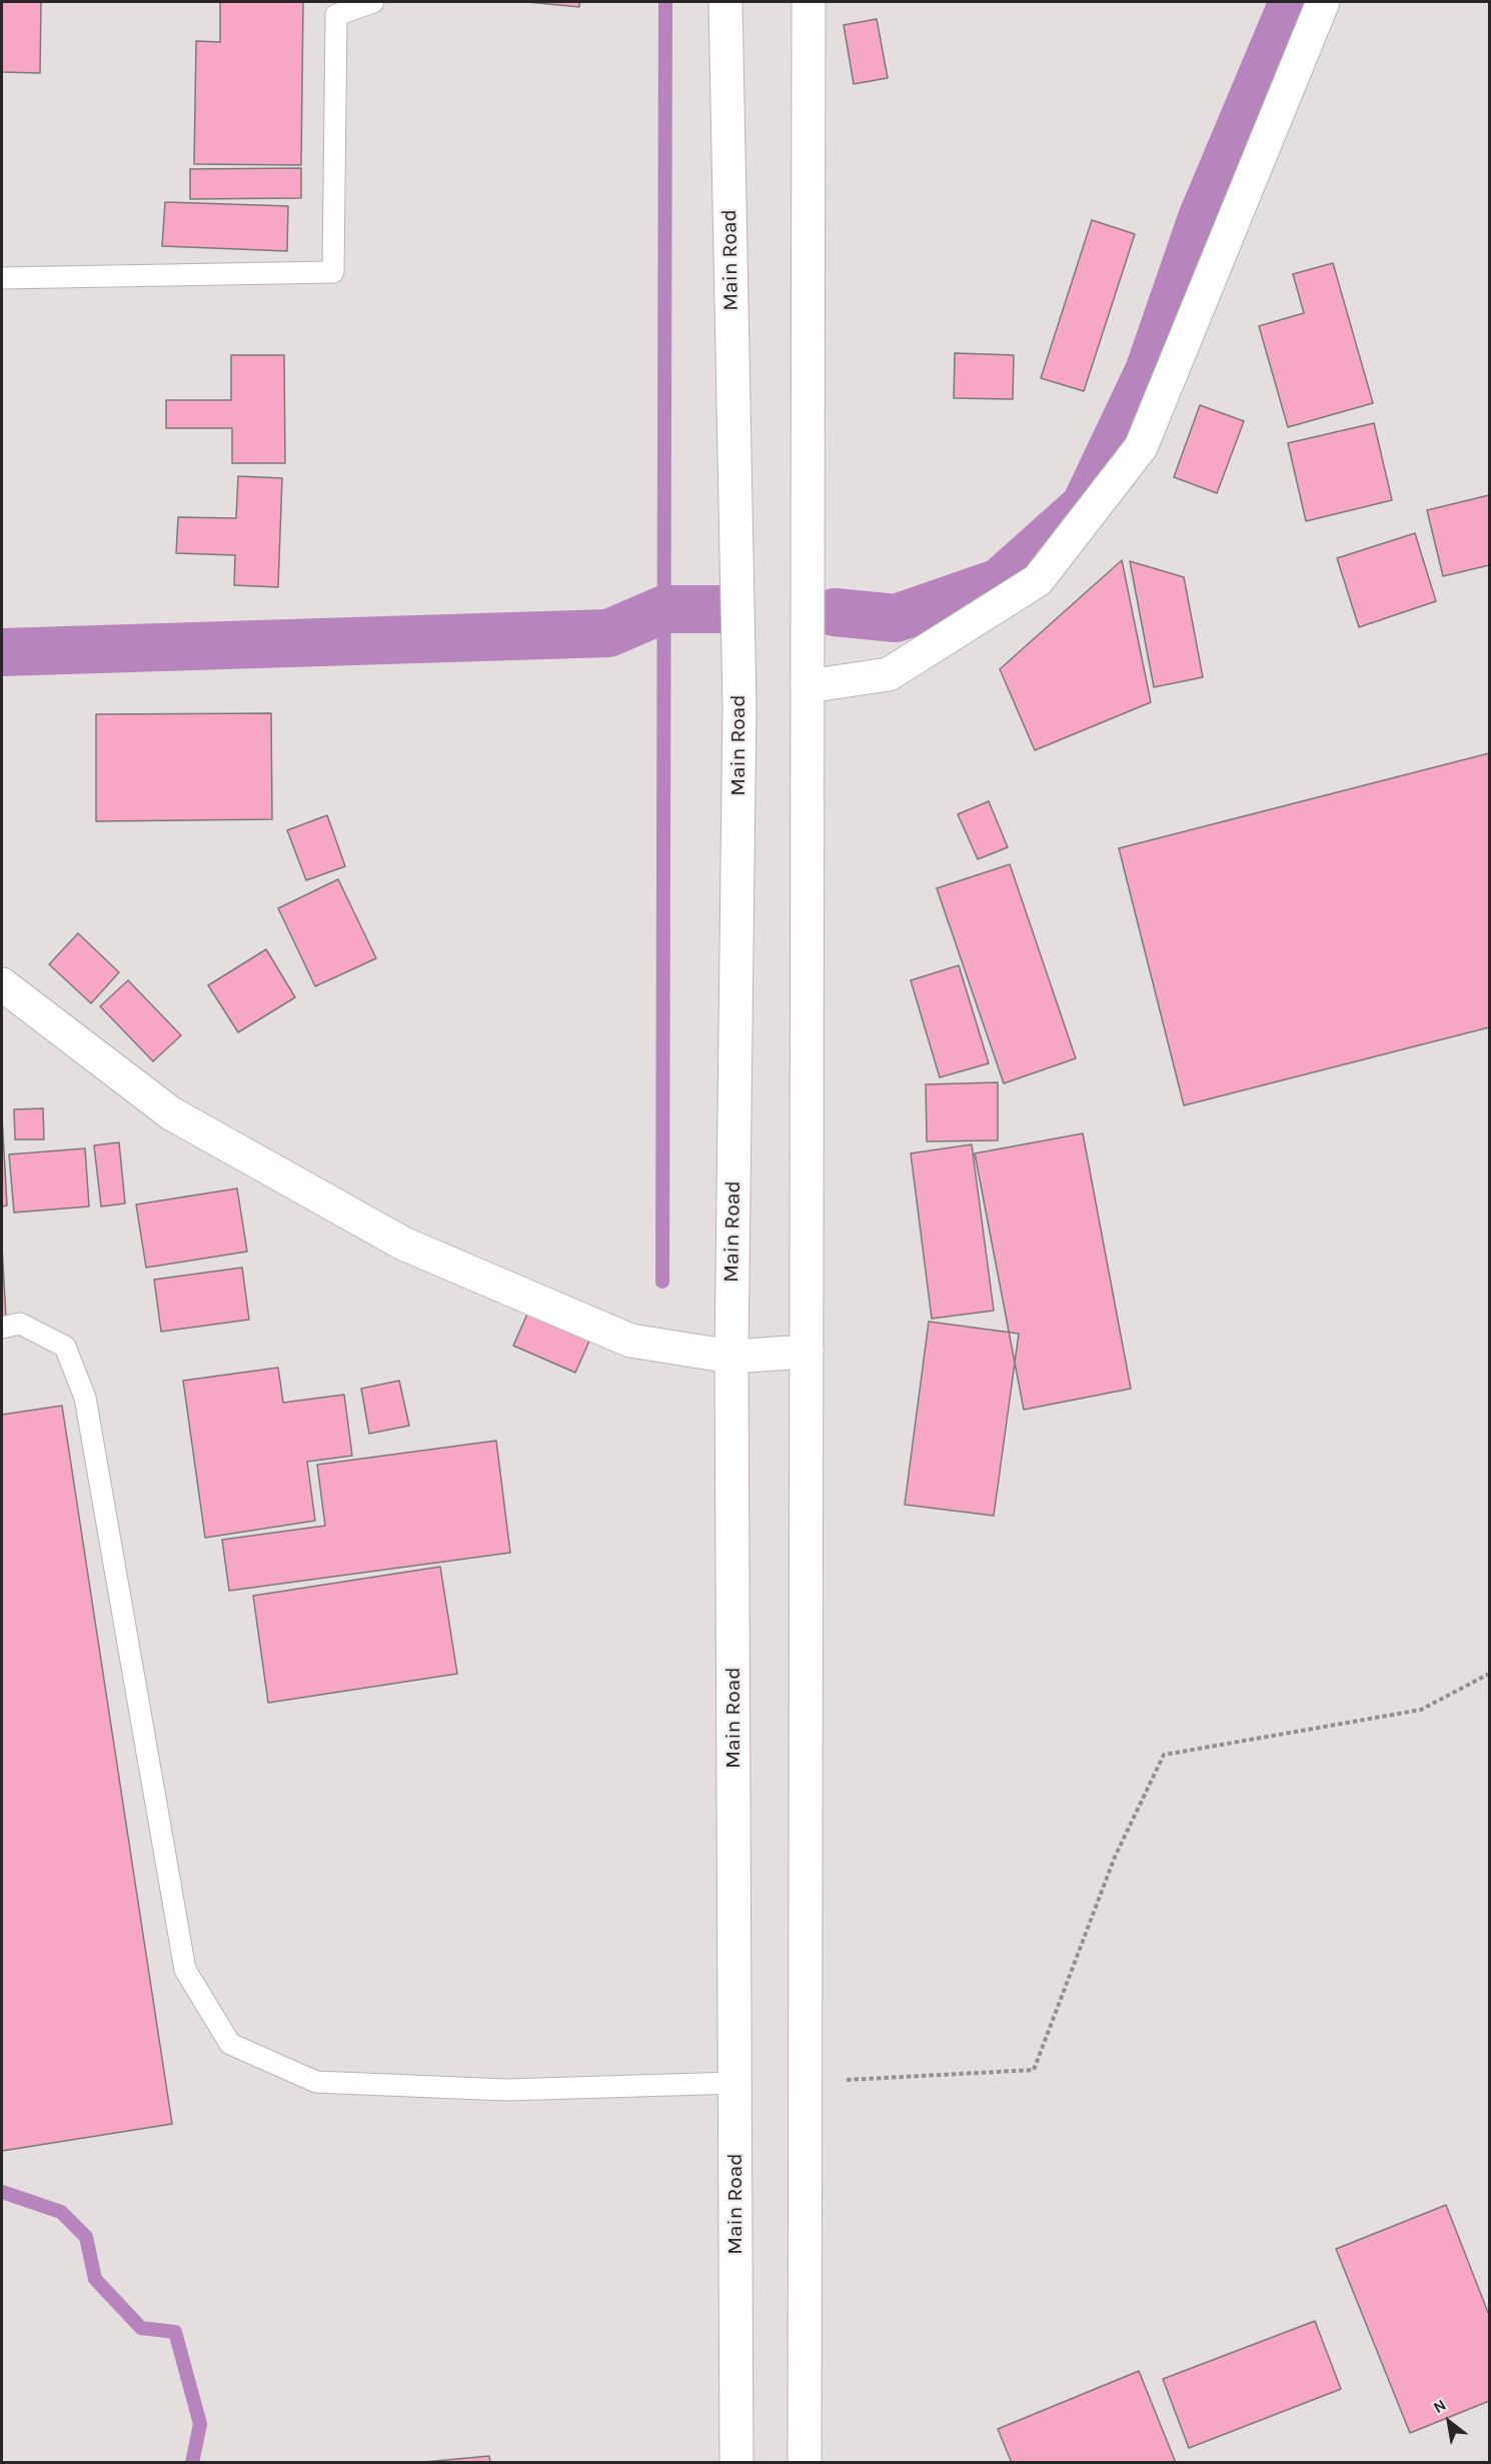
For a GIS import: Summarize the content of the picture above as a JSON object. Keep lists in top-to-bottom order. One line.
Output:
{"streets":{"main road":["Main Road"]},"north":"top left"}
